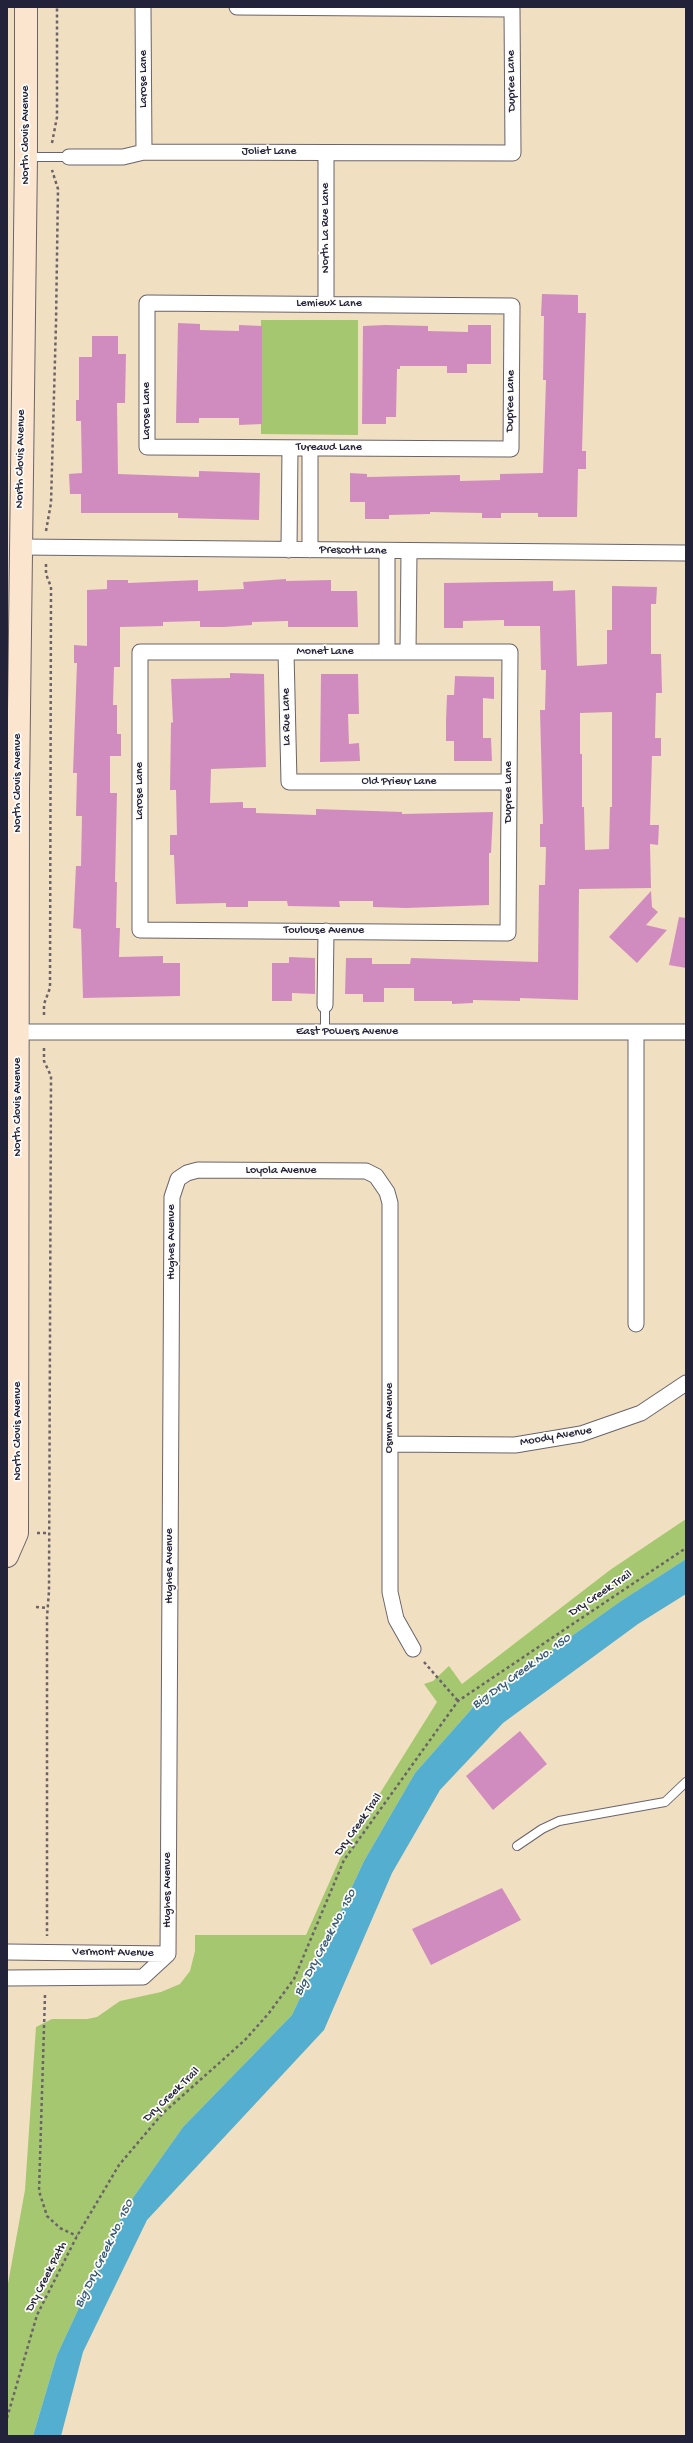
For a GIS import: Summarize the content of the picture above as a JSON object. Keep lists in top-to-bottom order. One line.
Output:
{"streets":{"main road":["North Clovis Avenue"],"street":["Larose Lane","Dupree Lane","Joliet Lane","North La Rue Lane","Lemieux Lane","Tureaud Lane","Prescott Lane","Monet Lane","La Rue Lane","Old Prieur Lane","Toulouse Avenue","East Powers Avenue","Loyola Avenue","Hughes Avenue","Osmun Avenue","Moody Avenue","Vermont Avenue"],"path":["Dry Creek Trail","Dry Creek Path"]},"crossings":[["Larose Lane","Joliet Lane"],["Larose Lane","Lemieux Lane"],["Larose Lane","Tureaud Lane"],["Larose Lane","Monet Lane"],["Larose Lane","Toulouse Avenue"],["Dupree Lane","Joliet Lane"],["Dupree Lane","Lemieux Lane"],["Dupree Lane","Tureaud Lane"],["Dupree Lane","Monet Lane"],["Dupree Lane","Old Prieur Lane"],["Dupree Lane","Toulouse Avenue"],["North Clovis Avenue","Joliet Lane"],["North Clovis Avenue","Prescott Lane"],["North Clovis Avenue","East Powers Avenue"],["Joliet Lane","North La Rue Lane"],["North La Rue Lane","Lemieux Lane"],["Monet Lane","La Rue Lane"],["La Rue Lane","Old Prieur Lane"],["Loyola Avenue","Hughes Avenue"],["Loyola Avenue","Osmun Avenue"],["Hughes Avenue","Vermont Avenue"],["Osmun Avenue","Moody Avenue"],["Dry Creek Trail","Dry Creek Path"]],"water":["Big Dry Creek No. 150"]}
